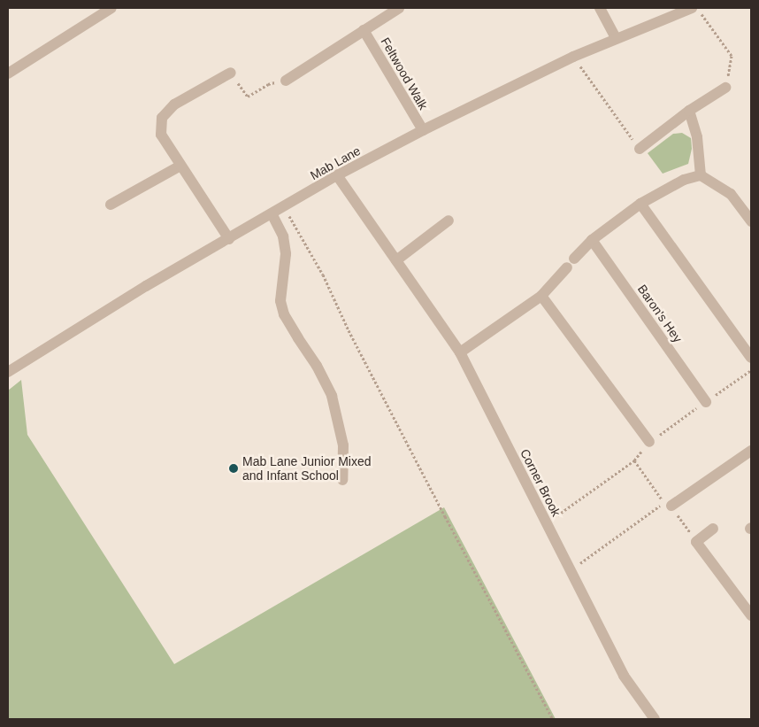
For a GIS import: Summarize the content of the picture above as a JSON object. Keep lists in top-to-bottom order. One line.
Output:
{"streets":{"street":["Feltwood Walk","Mab Lane","Baron's Hey","Corner Brook"]},"crossings":[["Feltwood Walk","Mab Lane"],["Mab Lane","Corner Brook"]],"places":["Mab Lane Junior Mixed and Infant School"]}
